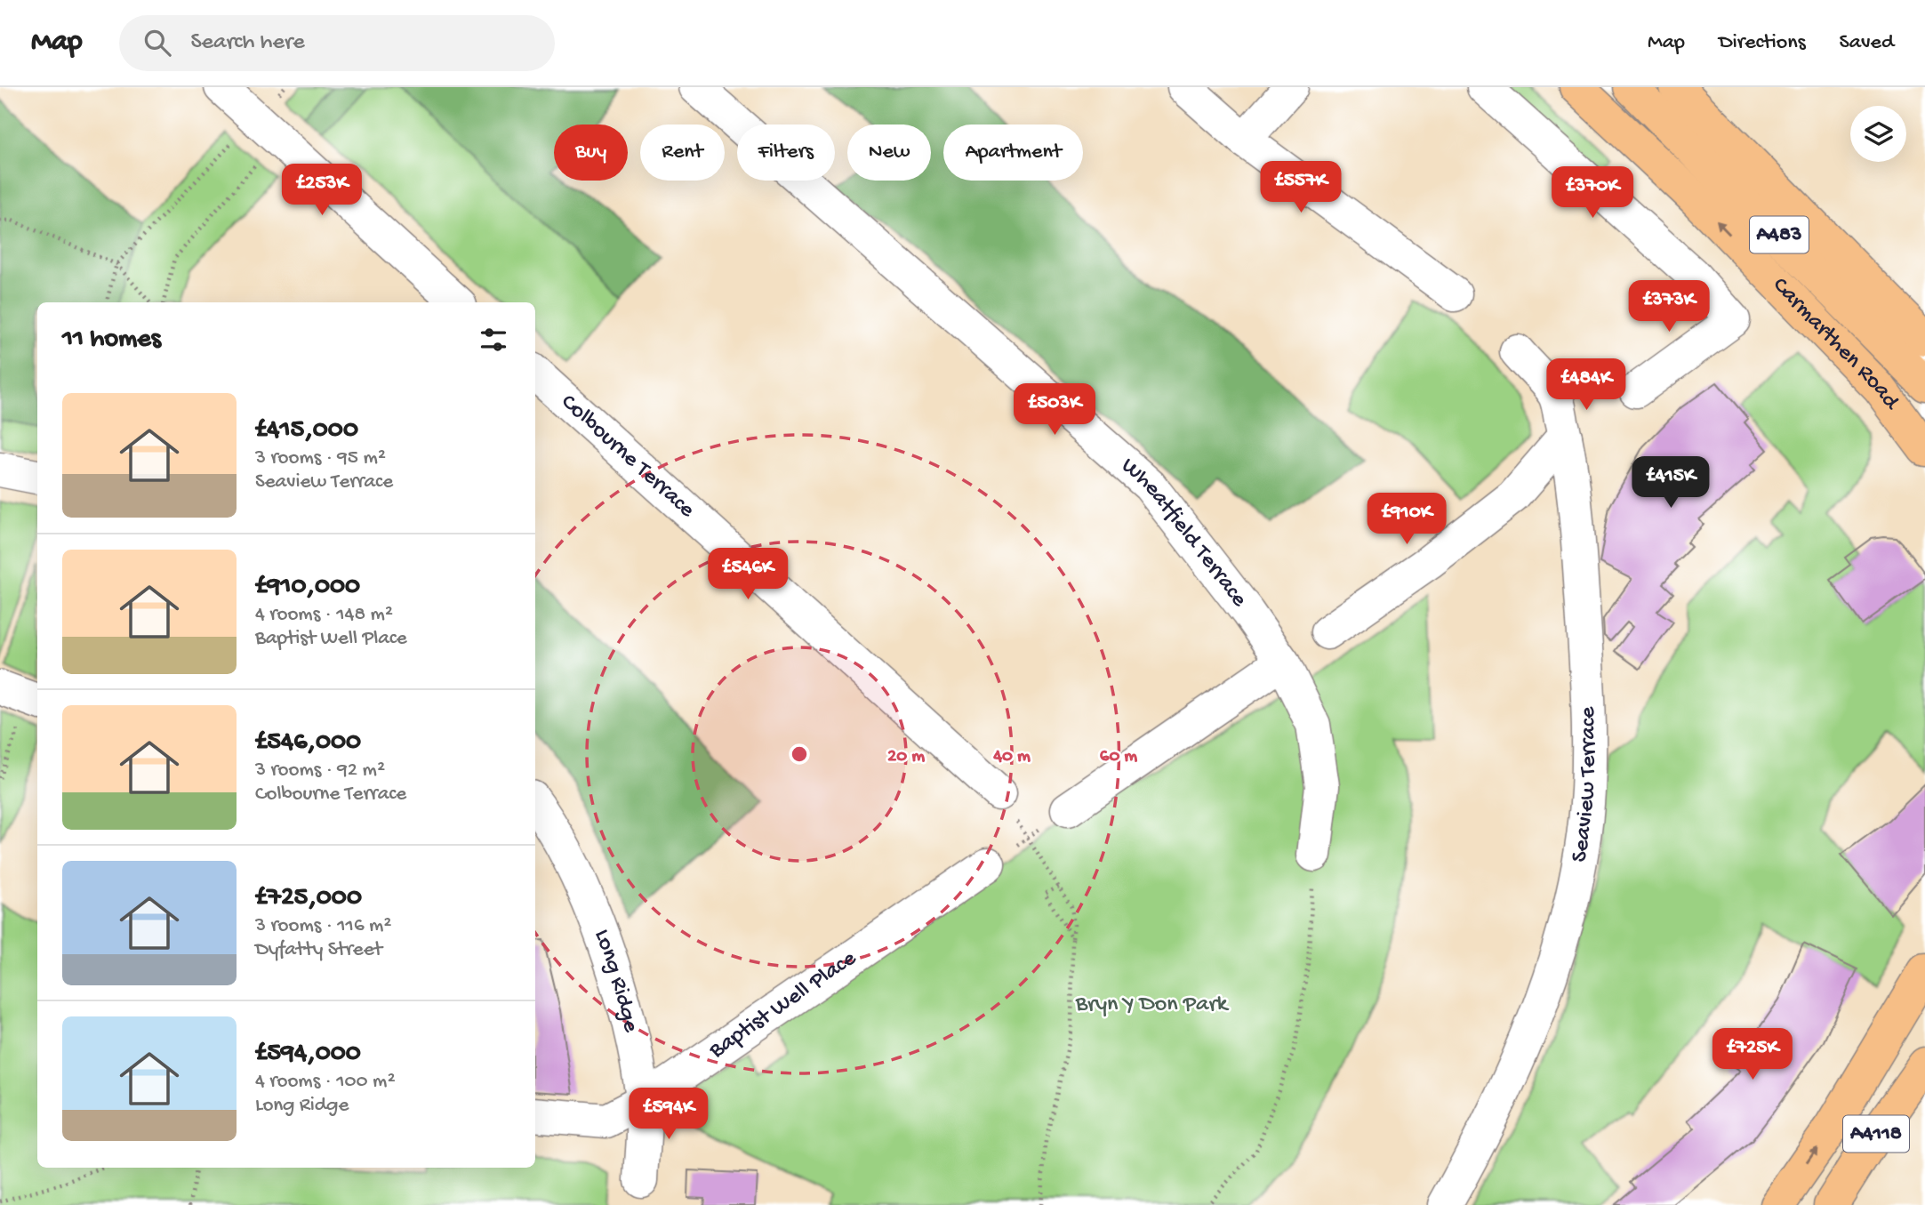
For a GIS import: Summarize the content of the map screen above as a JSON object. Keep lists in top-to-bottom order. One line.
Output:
{"streets":{"main road":["A483","Carmarthen Road","A4118"],"street":["Colbourne Terrace","Wheatfield Terrace","Seaview Terrace","Long Ridge","Baptist Well Place"]},"crossings":[["Long Ridge","Baptist Well Place"]],"parks":["Bryn Y Don Park"],"page":{"header":"Map","search":"Search here","nav":["Map","Directions","Saved"],"chip":["Buy","Rent","Filters","New","Apartment"],"price":["£557K","£253K","£370K","£373K","£484K","£503K","£415K","£910K","£546K","£725K","£594K"],"heading":"11 homes","list":[{"name":"£415,000","note":"3 rooms · 95 m² · Seaview Terrace"},{"name":"£910,000","note":"4 rooms · 148 m² · Baptist Well Place"},{"name":"£546,000","note":"3 rooms · 92 m² · Colbourne Terrace"},{"name":"£725,000","note":"3 rooms · 116 m² · Dyfatty Street"},{"name":"£594,000","note":"4 rooms · 100 m² · Long Ridge"}]},"rings":["20 m","40 m","60 m"]}
